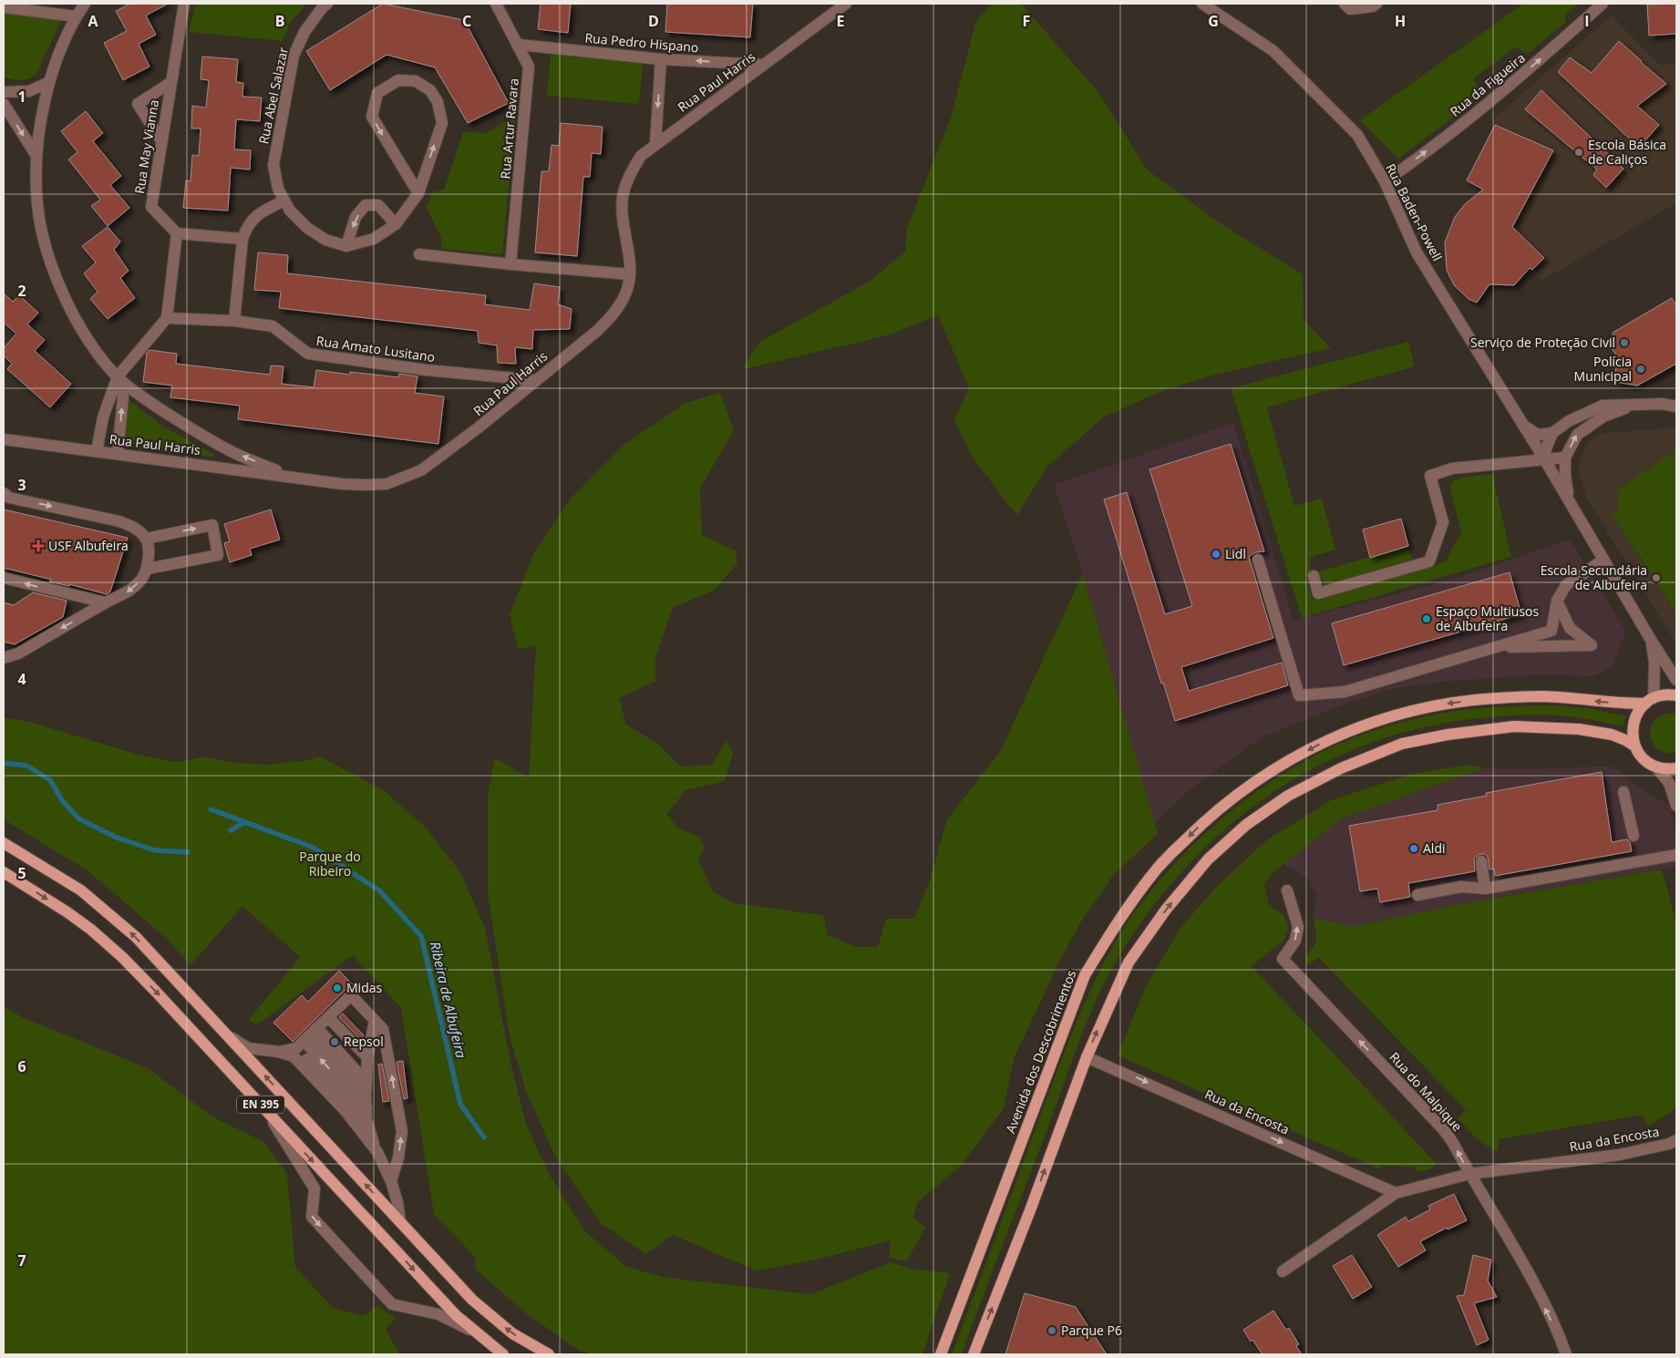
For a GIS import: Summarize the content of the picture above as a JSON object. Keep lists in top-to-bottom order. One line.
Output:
{"streets":{"main road":["Avenida dos Descobrimentos","EN 395"],"street":["Rua Pedro Hispano","Rua Paul Harris","Rua da Figueira","Rua Abel Salazar","Rua Artur Ravara","Rua May Vianna","Rua Baden-Powell","Rua Amato Lusitano","Rua do Malpique","Rua da Encosta"]},"crossings":[["Rua Pedro Hispano","Rua Paul Harris"],["Rua Pedro Hispano","Rua Artur Ravara"],["Rua Paul Harris","Rua Amato Lusitano"],["Rua da Figueira","Rua Baden-Powell"],["Rua Baden-Powell","Avenida dos Descobrimentos"],["Rua do Malpique","Rua da Encosta"]],"one_way":["Rua Pedro Hispano","Rua da Figueira","Avenida dos Descobrimentos","Rua do Malpique","Rua da Encosta"],"water":["Ribeira de Albufeira"],"parks":["Parque do Ribeiro"],"places":{"other":["Escola Básica de Caliços","Serviço de Proteção Civil","Polícia Municipal","Lidl","Escola Secundária de Albufeira","Espaço Multiusos de Albufeira","Aldi","Midas","Repsol","Parque P6"],"health":["USF Albufeira"]},"grid":{"columns":["A","B","C","D","E","F","G","H","I"],"rows":["1","2","3","4","5","6","7"]}}
